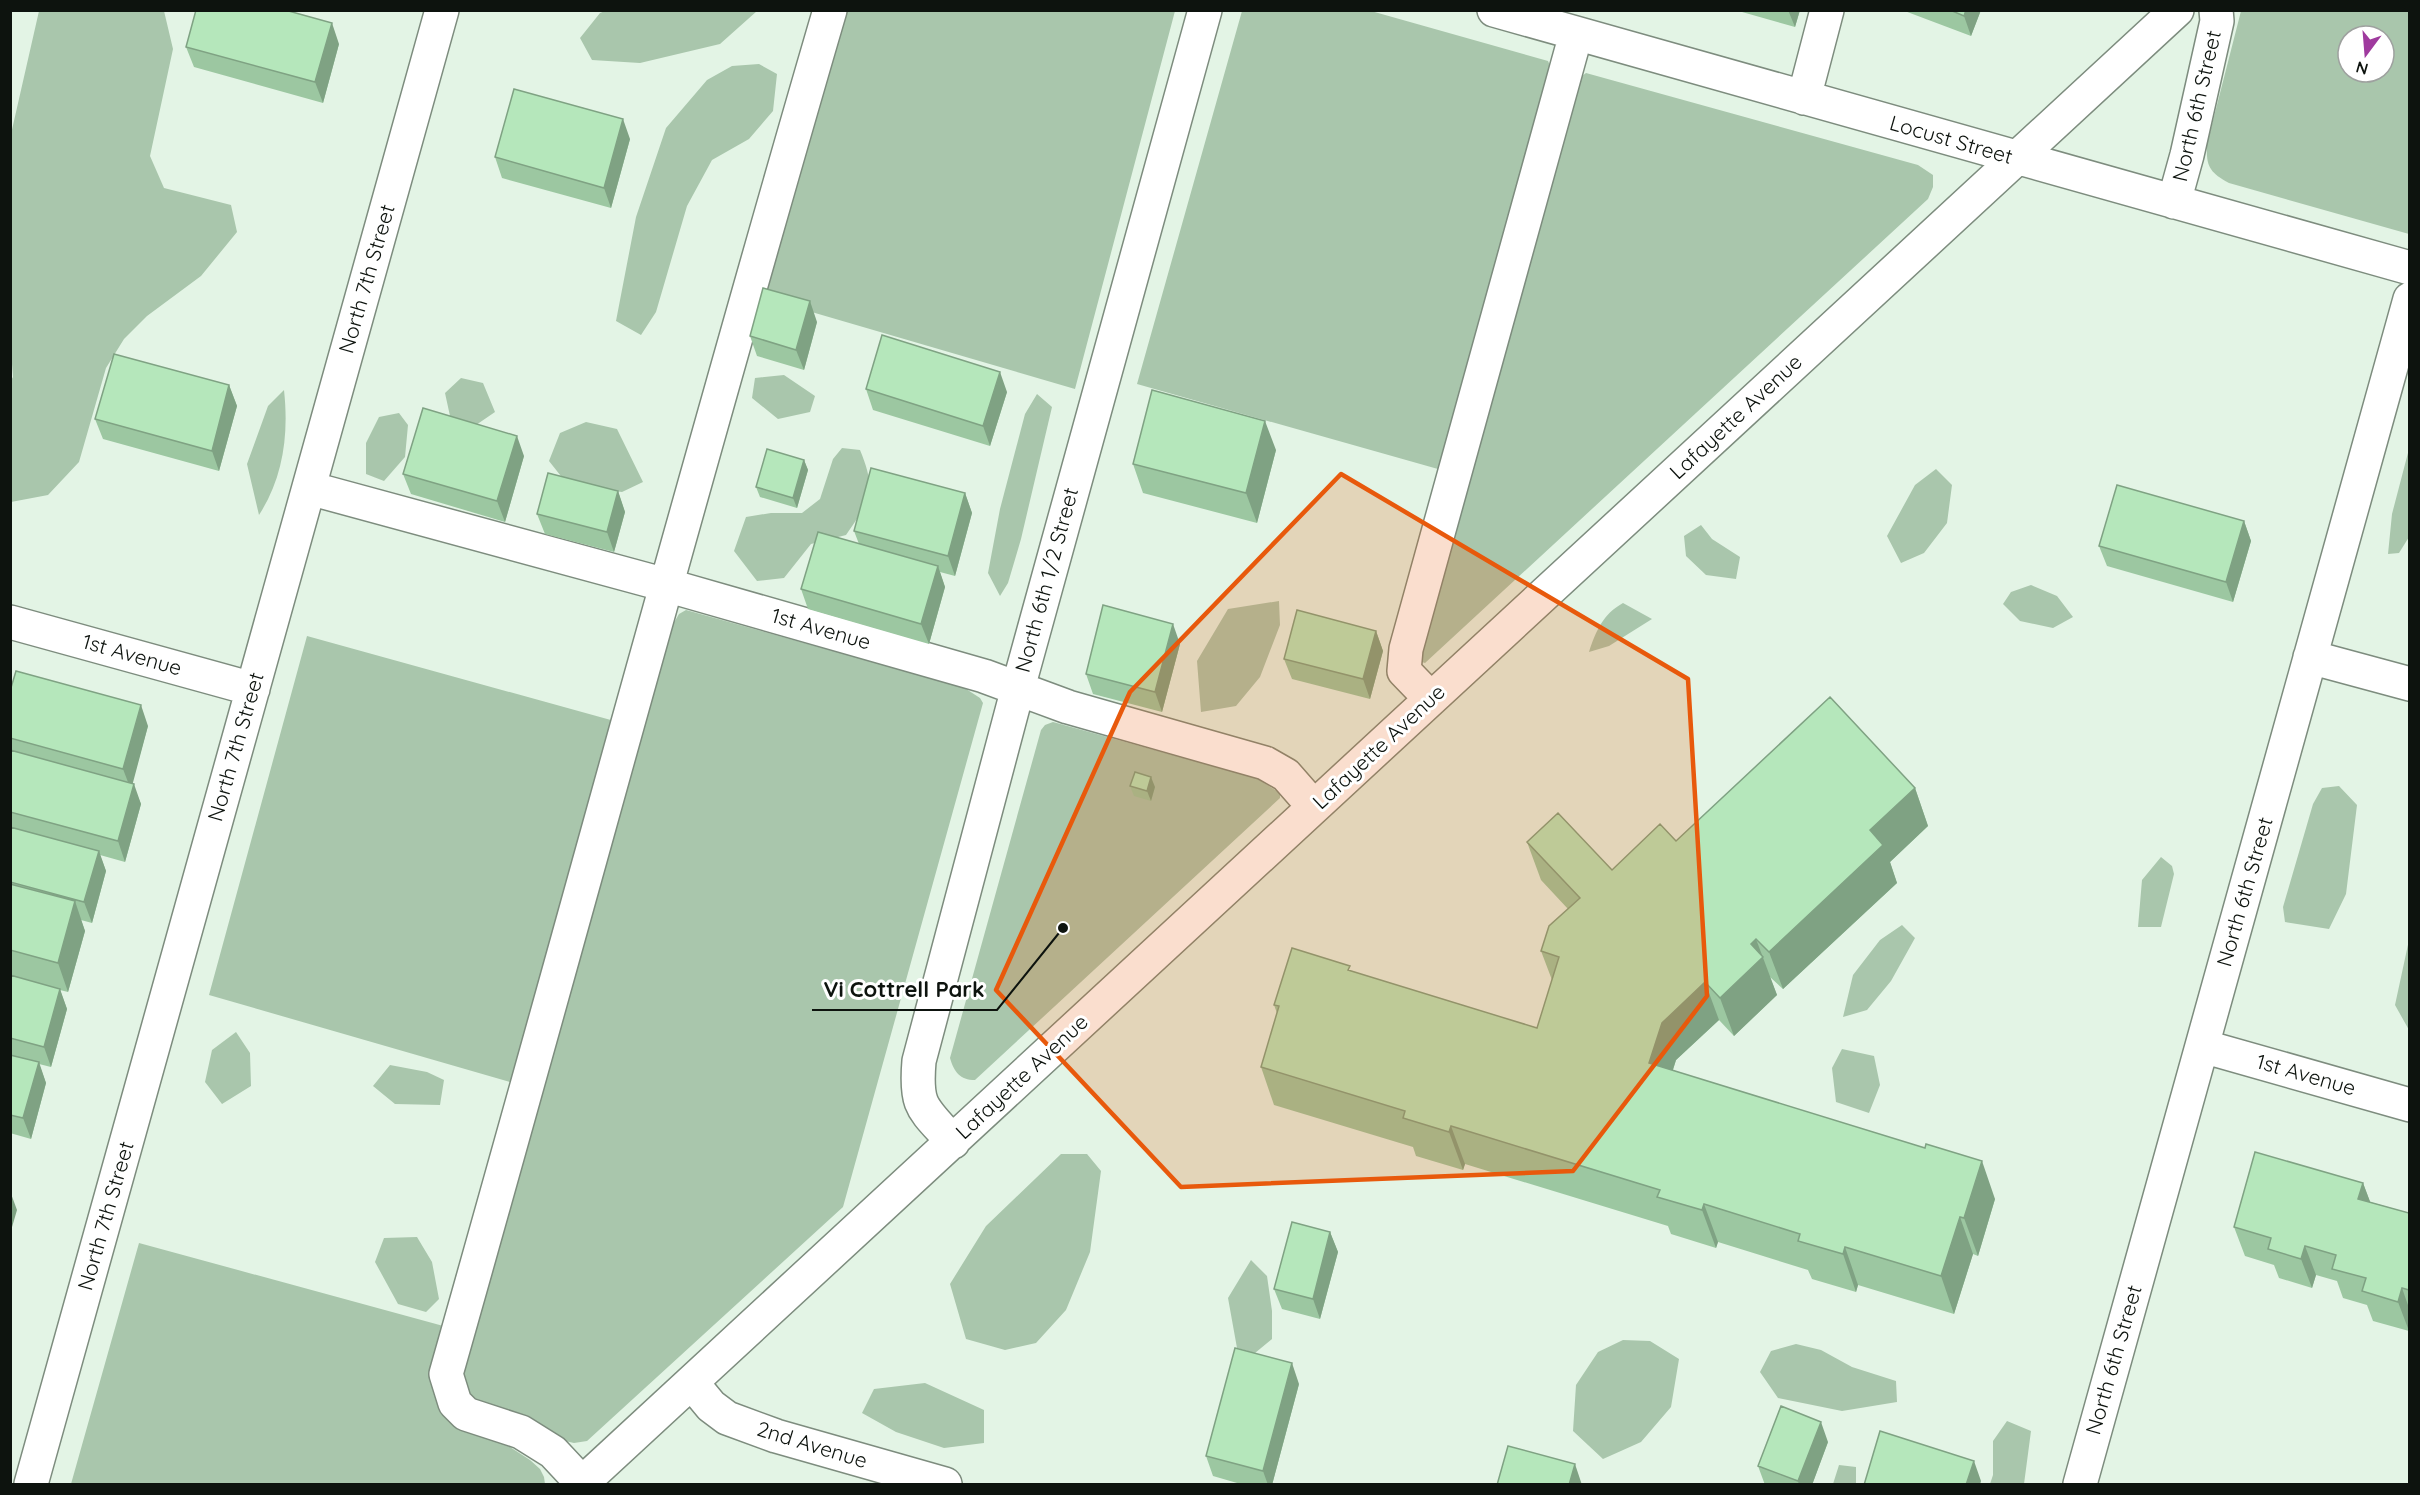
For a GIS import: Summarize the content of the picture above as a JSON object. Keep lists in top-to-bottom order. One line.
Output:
{"streets":{"street":["North 6th Street","Locust Street","North 7th Street","Lafayette Avenue","North 6th 1/2 Street","1st Avenue","2nd Avenue"]},"crossings":[["North 6th Street","Locust Street"],["North 6th Street","1st Avenue"],["Locust Street","Lafayette Avenue"],["North 7th Street","1st Avenue"],["Lafayette Avenue","North 6th 1/2 Street"],["Lafayette Avenue","1st Avenue"],["Lafayette Avenue","2nd Avenue"],["North 6th 1/2 Street","1st Avenue"]],"places":["Vi Cottrell Park"],"north":"bottom"}
